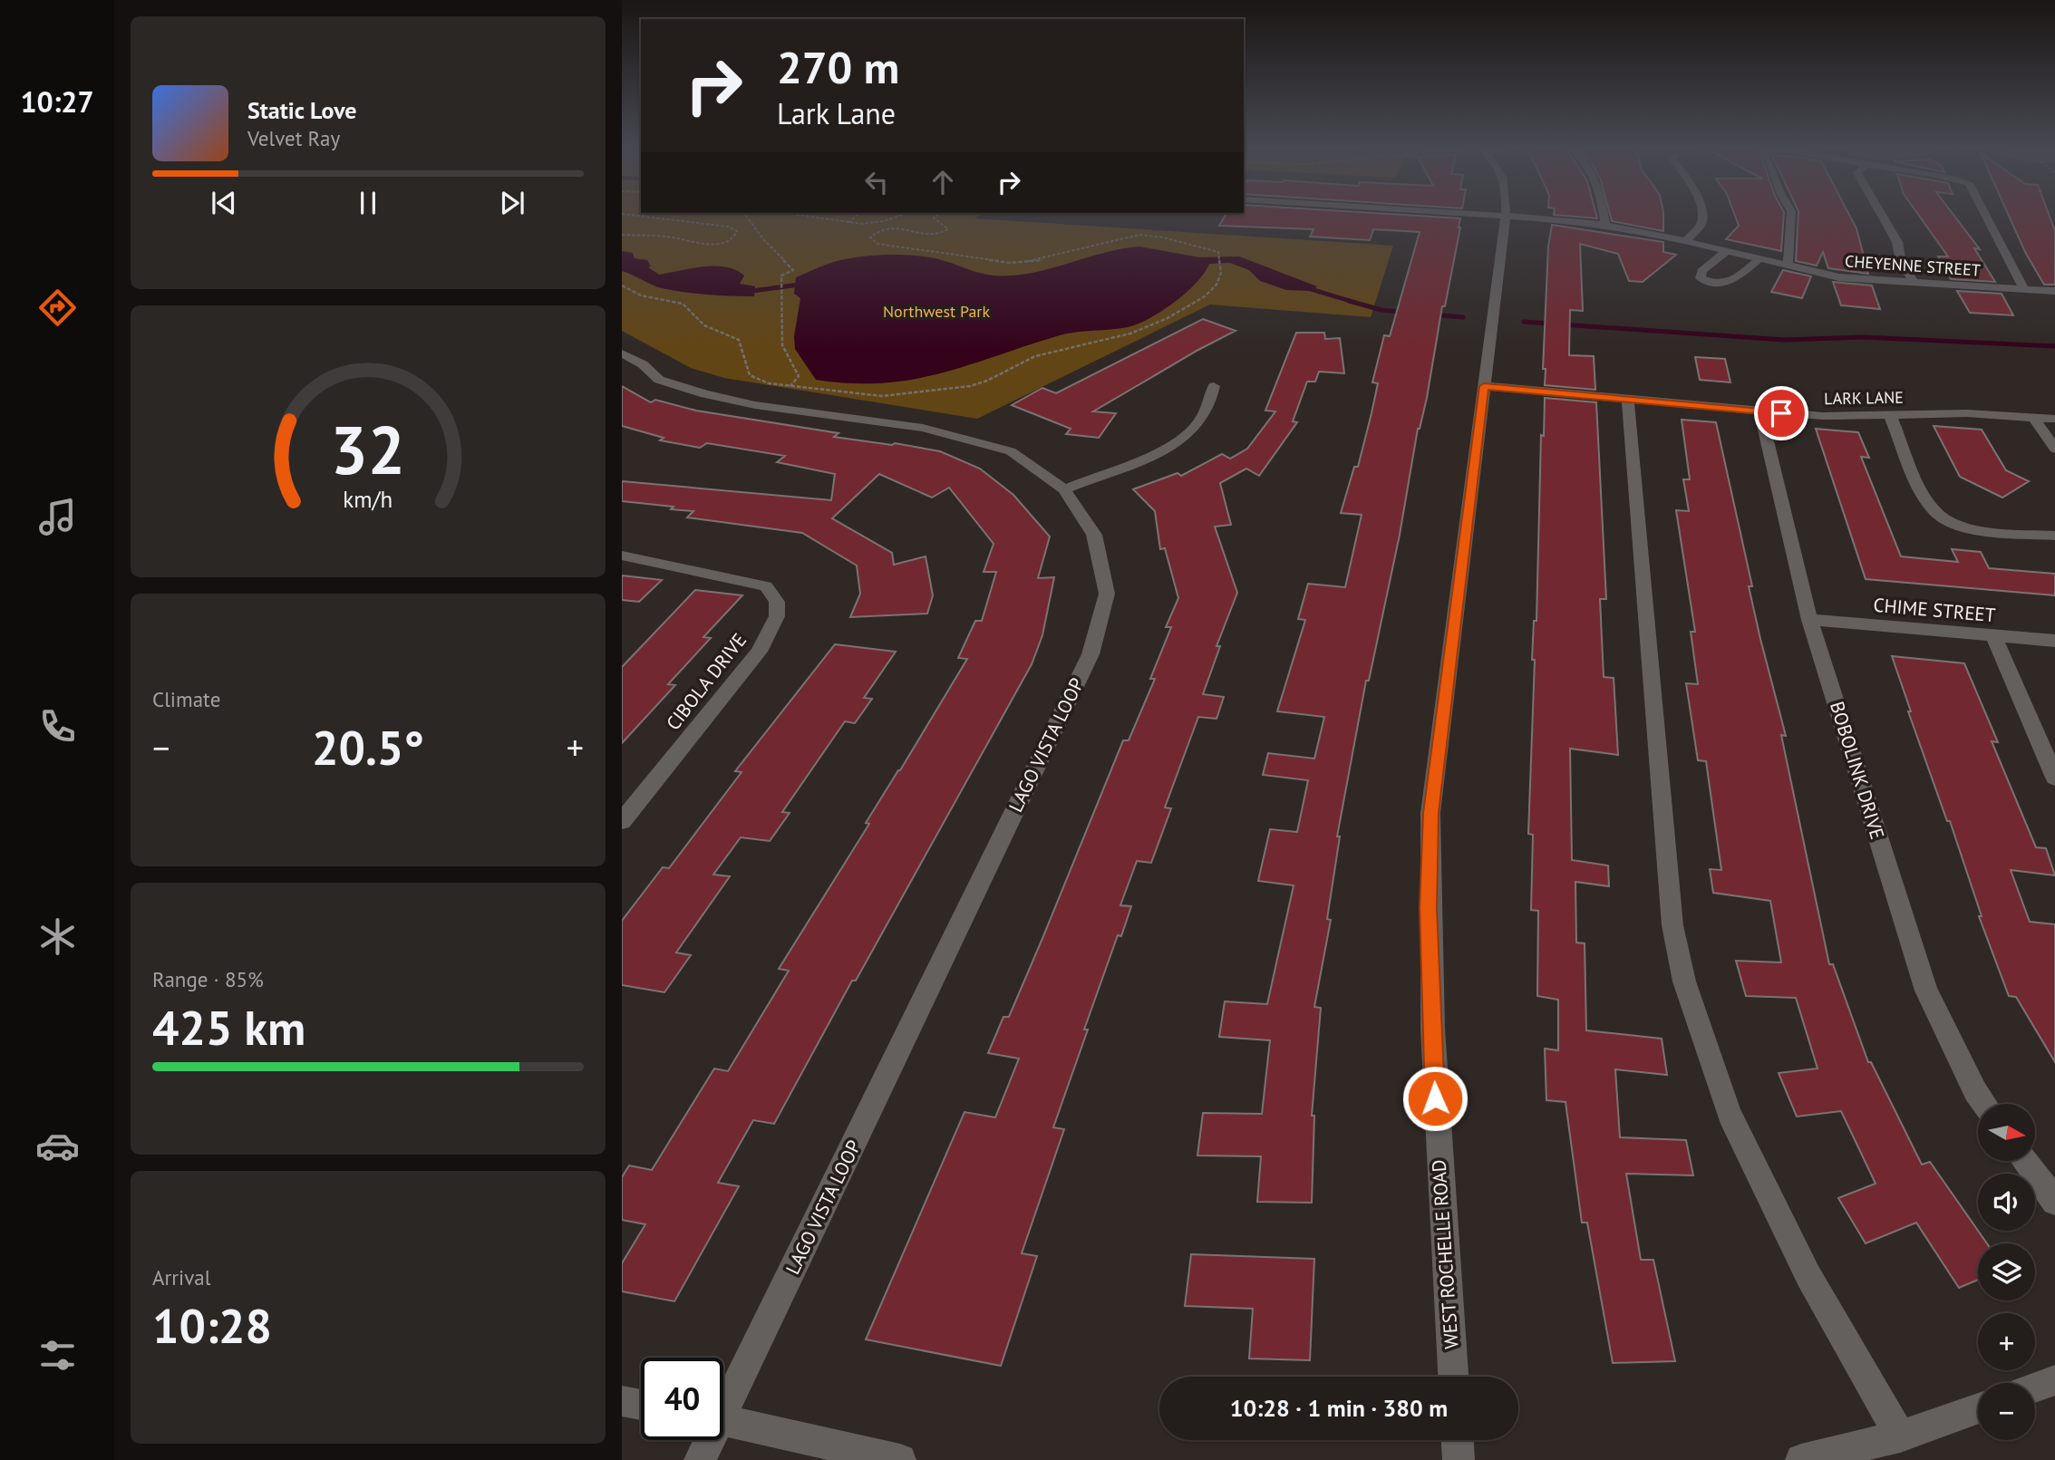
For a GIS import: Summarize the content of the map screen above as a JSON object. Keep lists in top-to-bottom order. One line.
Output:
{"streets":{"street":["CHEYENNE STREET","LARK LANE","CHIME STREET","CIBOLA DRIVE","LAGO VISTA LOOP","BOBOLINK DRIVE","WEST ROCHELLE ROAD"]},"crossings":[["CHEYENNE STREET","WEST ROCHELLE ROAD"],["LARK LANE","BOBOLINK DRIVE"],["LARK LANE","WEST ROCHELLE ROAD"],["CHIME STREET","BOBOLINK DRIVE"]],"parks":["Northwest Park"],"north":"right","page":{"tabs":"10:27","turn":["270 m","Lark Lane"],"song":["Static Love","Velvet Ray"],"tile":["Climate",["Range · 85%","425 km"],["Arrival","10:28"]],"heat":["−","20.5°","+"],"map_buttons":["+","−"],"limit":"40","trip":"10:28 · 1 min · 380 m","gauge":["32","km/h"]}}
